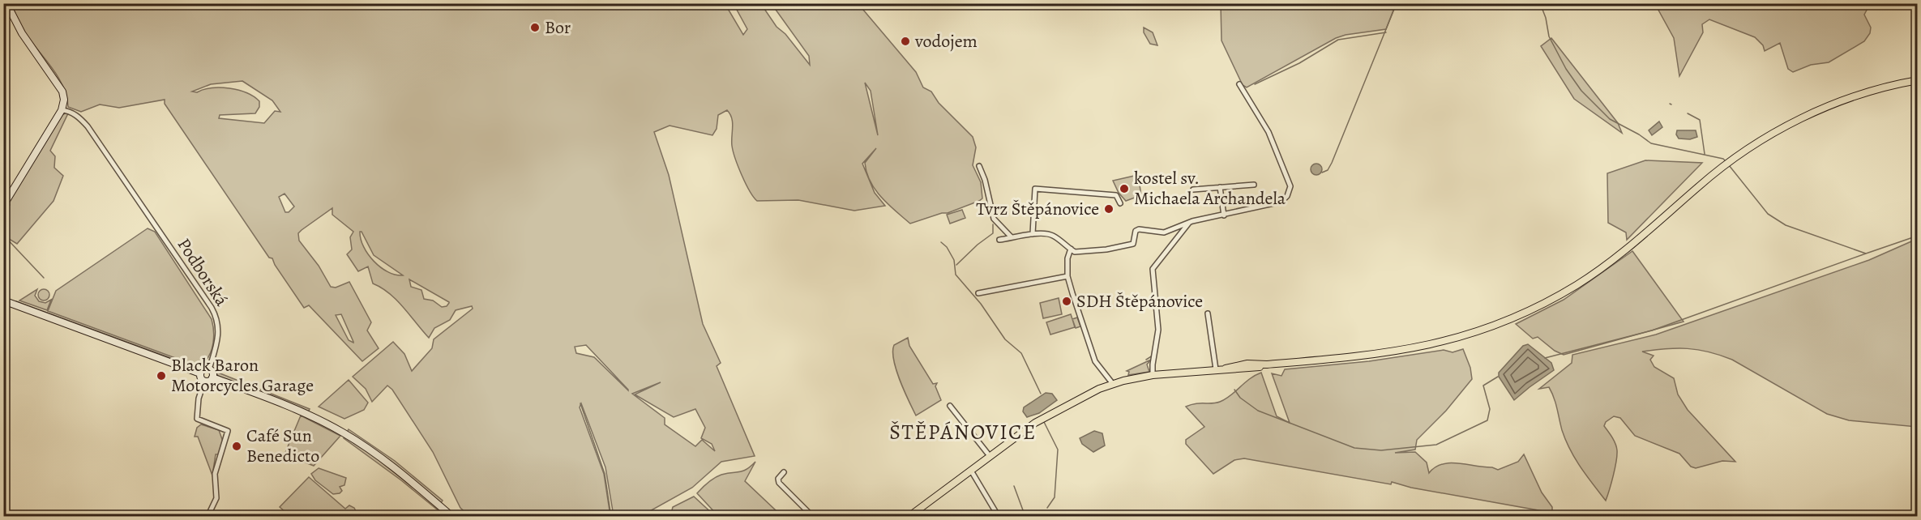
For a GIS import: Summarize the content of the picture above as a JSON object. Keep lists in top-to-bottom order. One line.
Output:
{"streets":{"street":["Podborská"]},"districts":["ŠTĚPÁNOVICE"],"places":["Bor","vodojem","kostel sv. Michaela Archandela","Tvrz Štěpánovice","SDH Štěpánovice","Black Baron Motorcycles Garage","Café Sun Benedicto"]}
